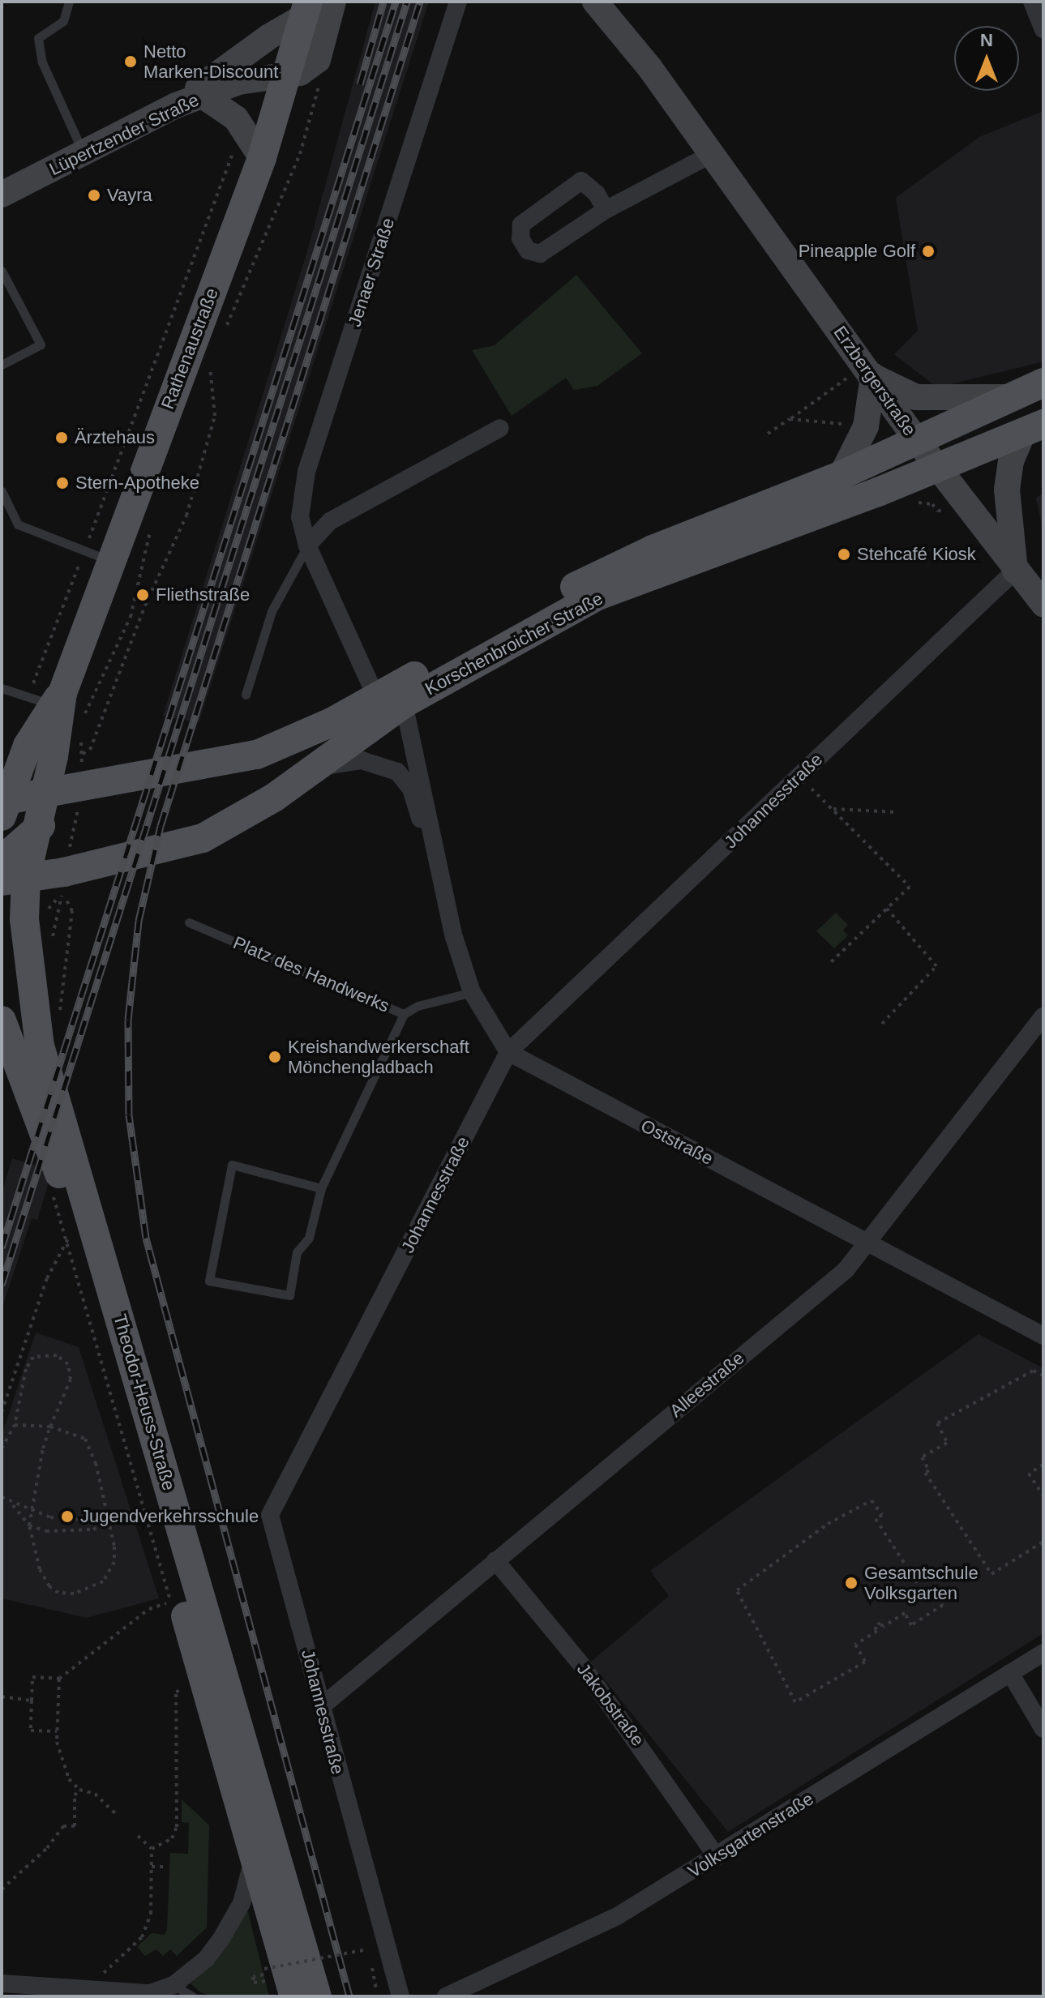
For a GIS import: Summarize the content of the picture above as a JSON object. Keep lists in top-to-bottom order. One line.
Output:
{"streets":{"main road":["Lüpertzender Straße","Rathenaustraße","Erzbergerstraße","Korschenbroicher Straße","Theodor-Heuss-Straße"],"street":["Jenaer Straße","Johannesstraße","Oststraße","Alleestraße","Jakobstraße","Volksgartenstraße"],"lane":["Platz des Handwerks"]},"crossings":[["Lüpertzender Straße","Rathenaustraße"],["Jenaer Straße","Korschenbroicher Straße"],["Jenaer Straße","Oststraße"],["Rathenaustraße","Korschenbroicher Straße"],["Rathenaustraße","Theodor-Heuss-Straße"],["Erzbergerstraße","Korschenbroicher Straße"],["Erzbergerstraße","Johannesstraße"],["Korschenbroicher Straße","Oststraße"],["Korschenbroicher Straße","Theodor-Heuss-Straße"],["Johannesstraße","Oststraße"],["Johannesstraße","Alleestraße"],["Platz des Handwerks","Oststraße"],["Oststraße","Alleestraße"],["Alleestraße","Jakobstraße"],["Jakobstraße","Volksgartenstraße"]],"places":["Netto Marken-Discount","Vayra","Pineapple Golf","Ärztehaus","Stern-Apotheke","Stehcafé Kiosk","Fliethstraße","Kreishandwerkerschaft Mönchengladbach","Jugendverkehrsschule","Gesamtschule Volksgarten"],"north":"top"}
